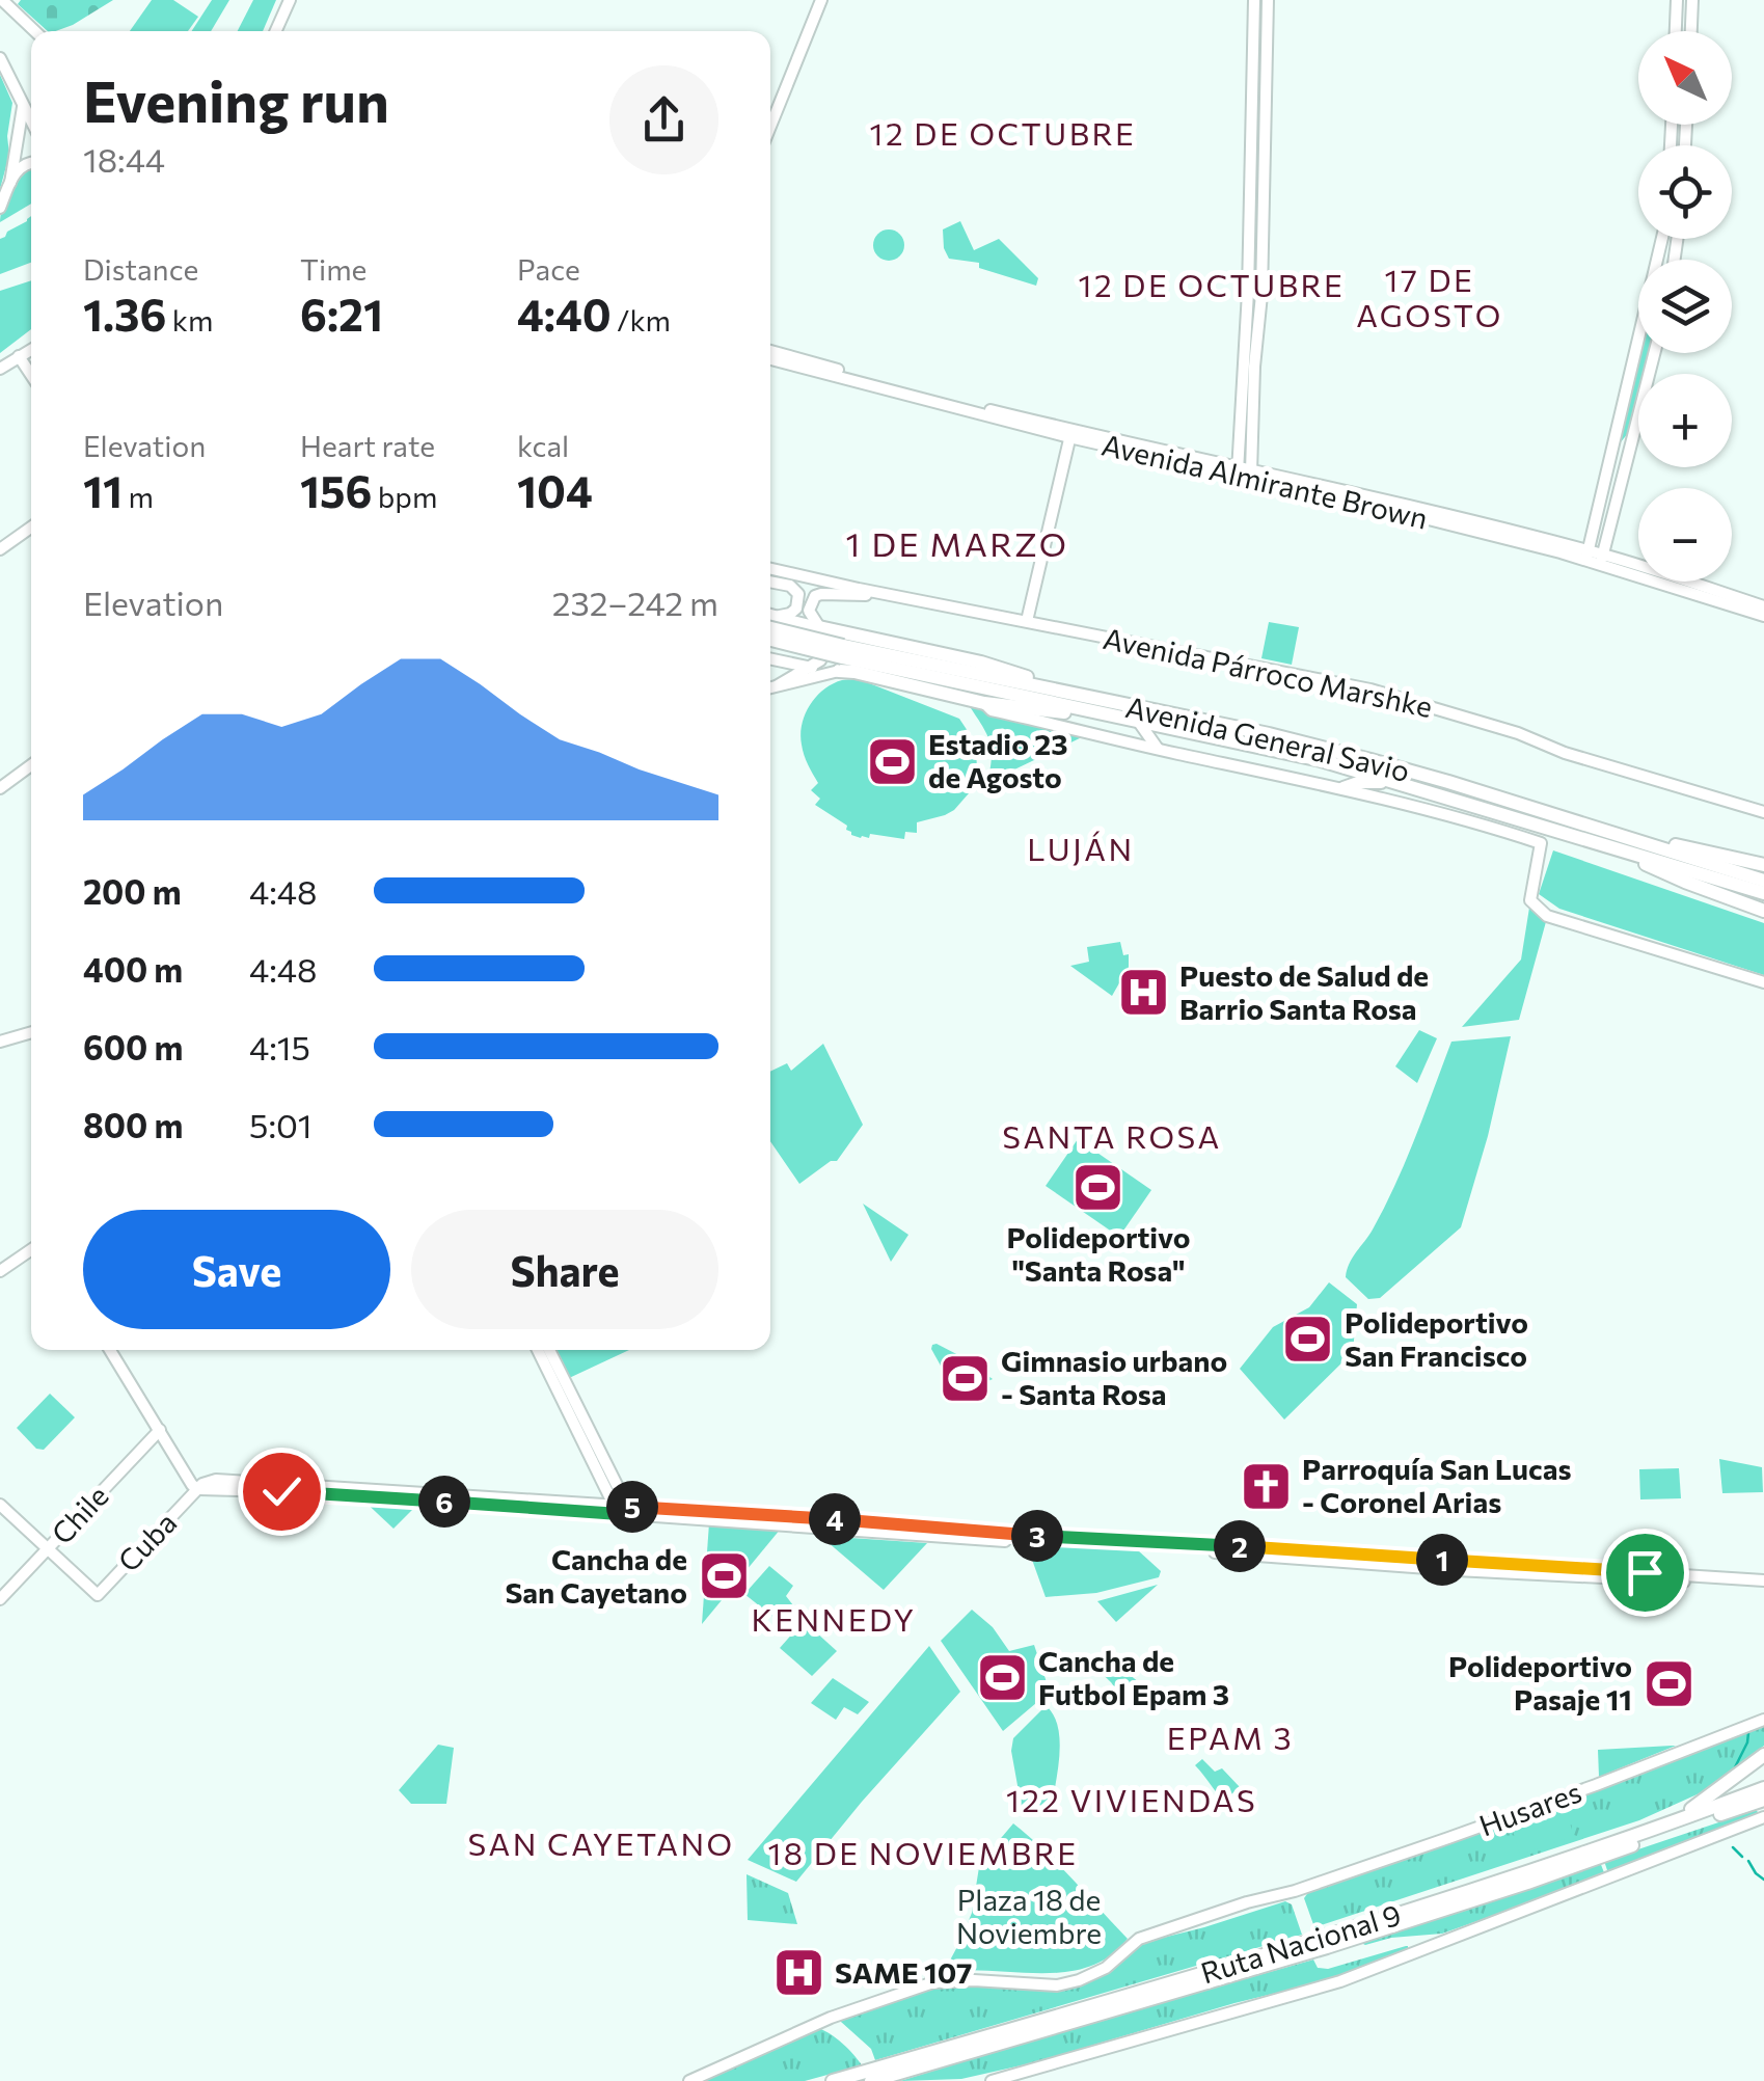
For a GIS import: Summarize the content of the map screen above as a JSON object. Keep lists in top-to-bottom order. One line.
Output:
{"streets":{"highway":["Avenida General Savio","Ruta Nacional 9"],"main road":["Avenida Almirante Brown","Avenida Párroco Marshke","Chile","Cuba","Husares"]},"crossings":[["Chile","Cuba"]],"districts":["12 DE OCTUBRE","17 DE AGOSTO","12 DE OCTUBRE","1 DE MARZO","LUJÁN","SANTA ROSA","KENNEDY","EPAM 3","122 VIVIENDAS","SAN CAYETANO","18 DE NOVIEMBRE"],"parks":["Plaza 18 de Noviembre"],"places":{"sports":["Estadio 23 de Agosto","Polideportivo \"Santa Rosa\"","Polideportivo San Francisco","Gimnasio urbano - Santa Rosa","Cancha de San Cayetano","Cancha de Futbol Epam 3","Polideportivo Pasaje 11"],"hospital":["Puesto de Salud de Barrio Santa Rosa","SAME 107"],"church":["Parroquía San Lucas - Coronel Arias"]},"north":"top left","page":{"map_buttons":["+","−"],"heading":["Evening run","18:44"],"stats":[["Distance","1.36 km"],["Time","6:21"],["Pace","4:40 /km"],["Elevation","11 m"],["Heart rate","156 bpm"],["kcal","104"]],"chart":["Elevation","232–242 m"],"list":[{"name":"200 m","note":"4:48"},{"name":"400 m","note":"4:48"},{"name":"600 m","note":"4:15"},{"name":"800 m","note":"5:01"}],"buttons":["Save","Share"],"pins":["6","5","4","3","2","1"]}}
